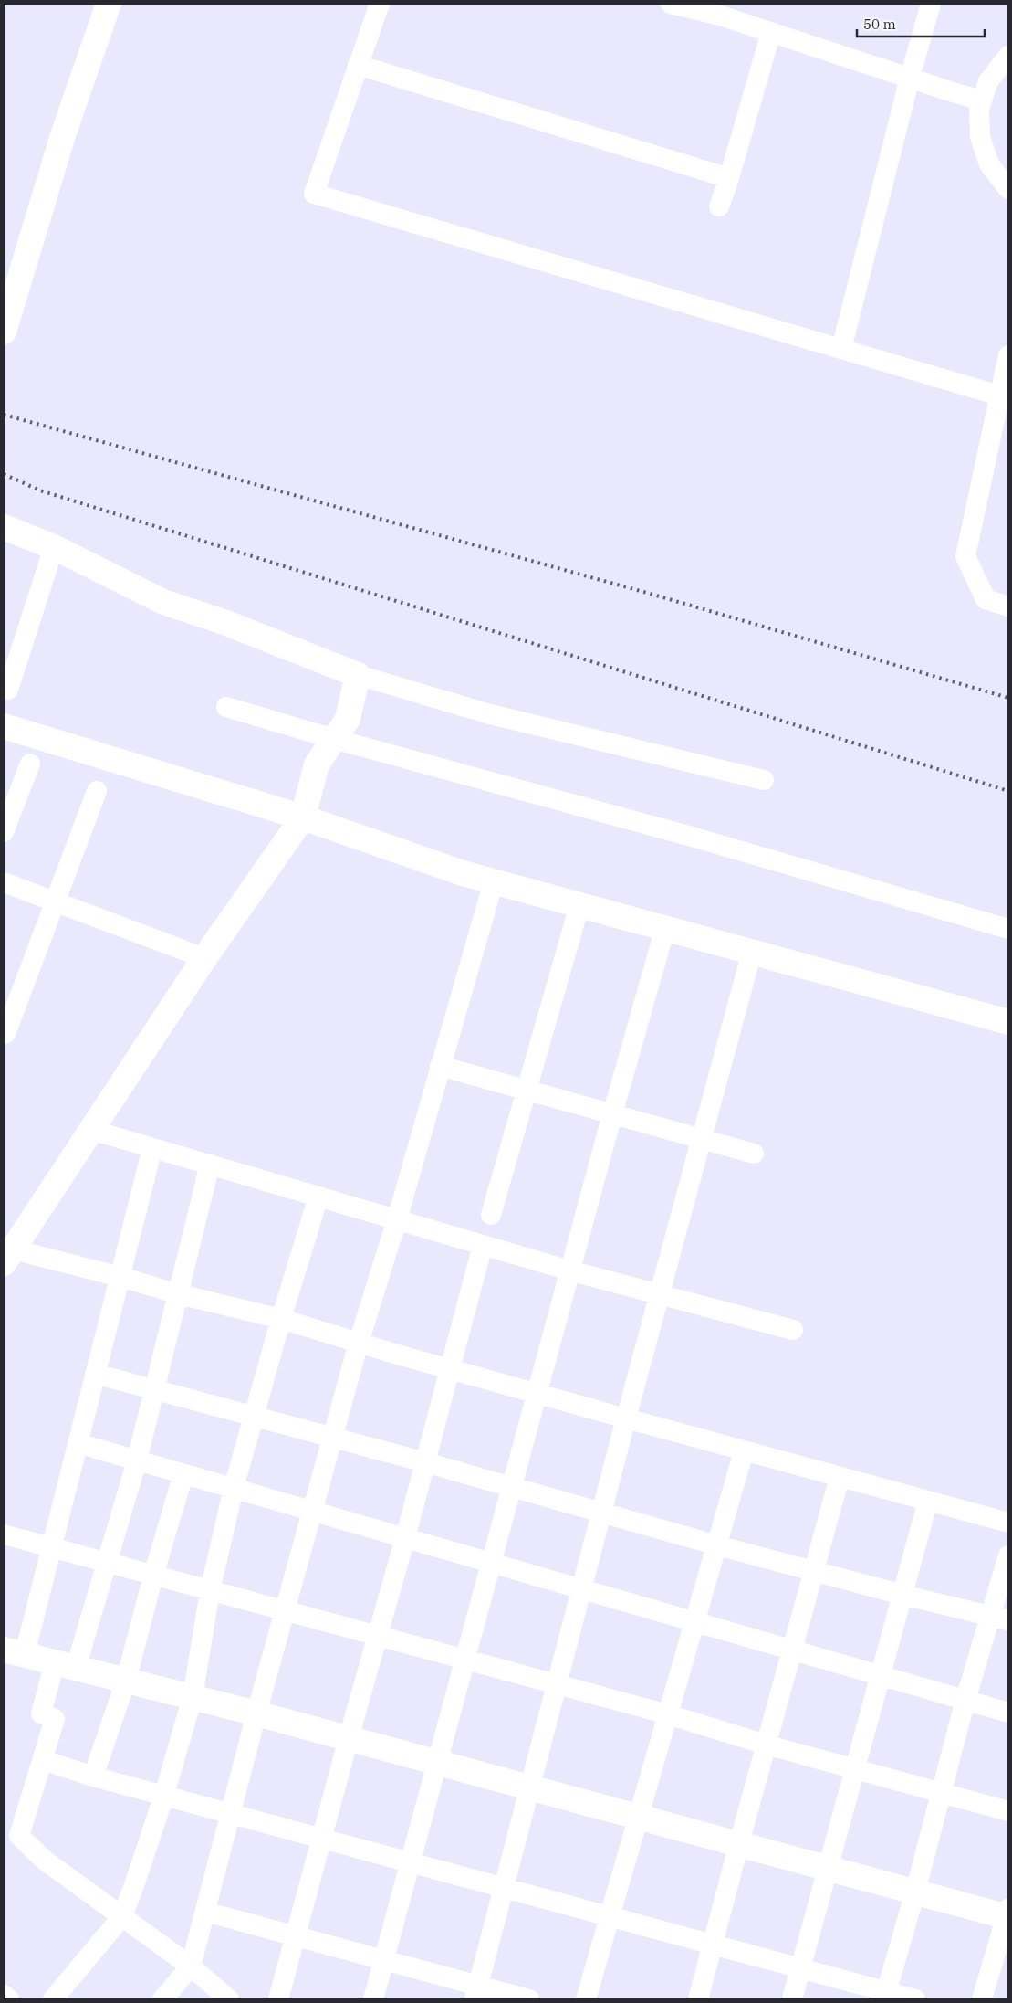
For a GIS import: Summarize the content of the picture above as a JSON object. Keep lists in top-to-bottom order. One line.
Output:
{"scale_bar":"50 m"}
